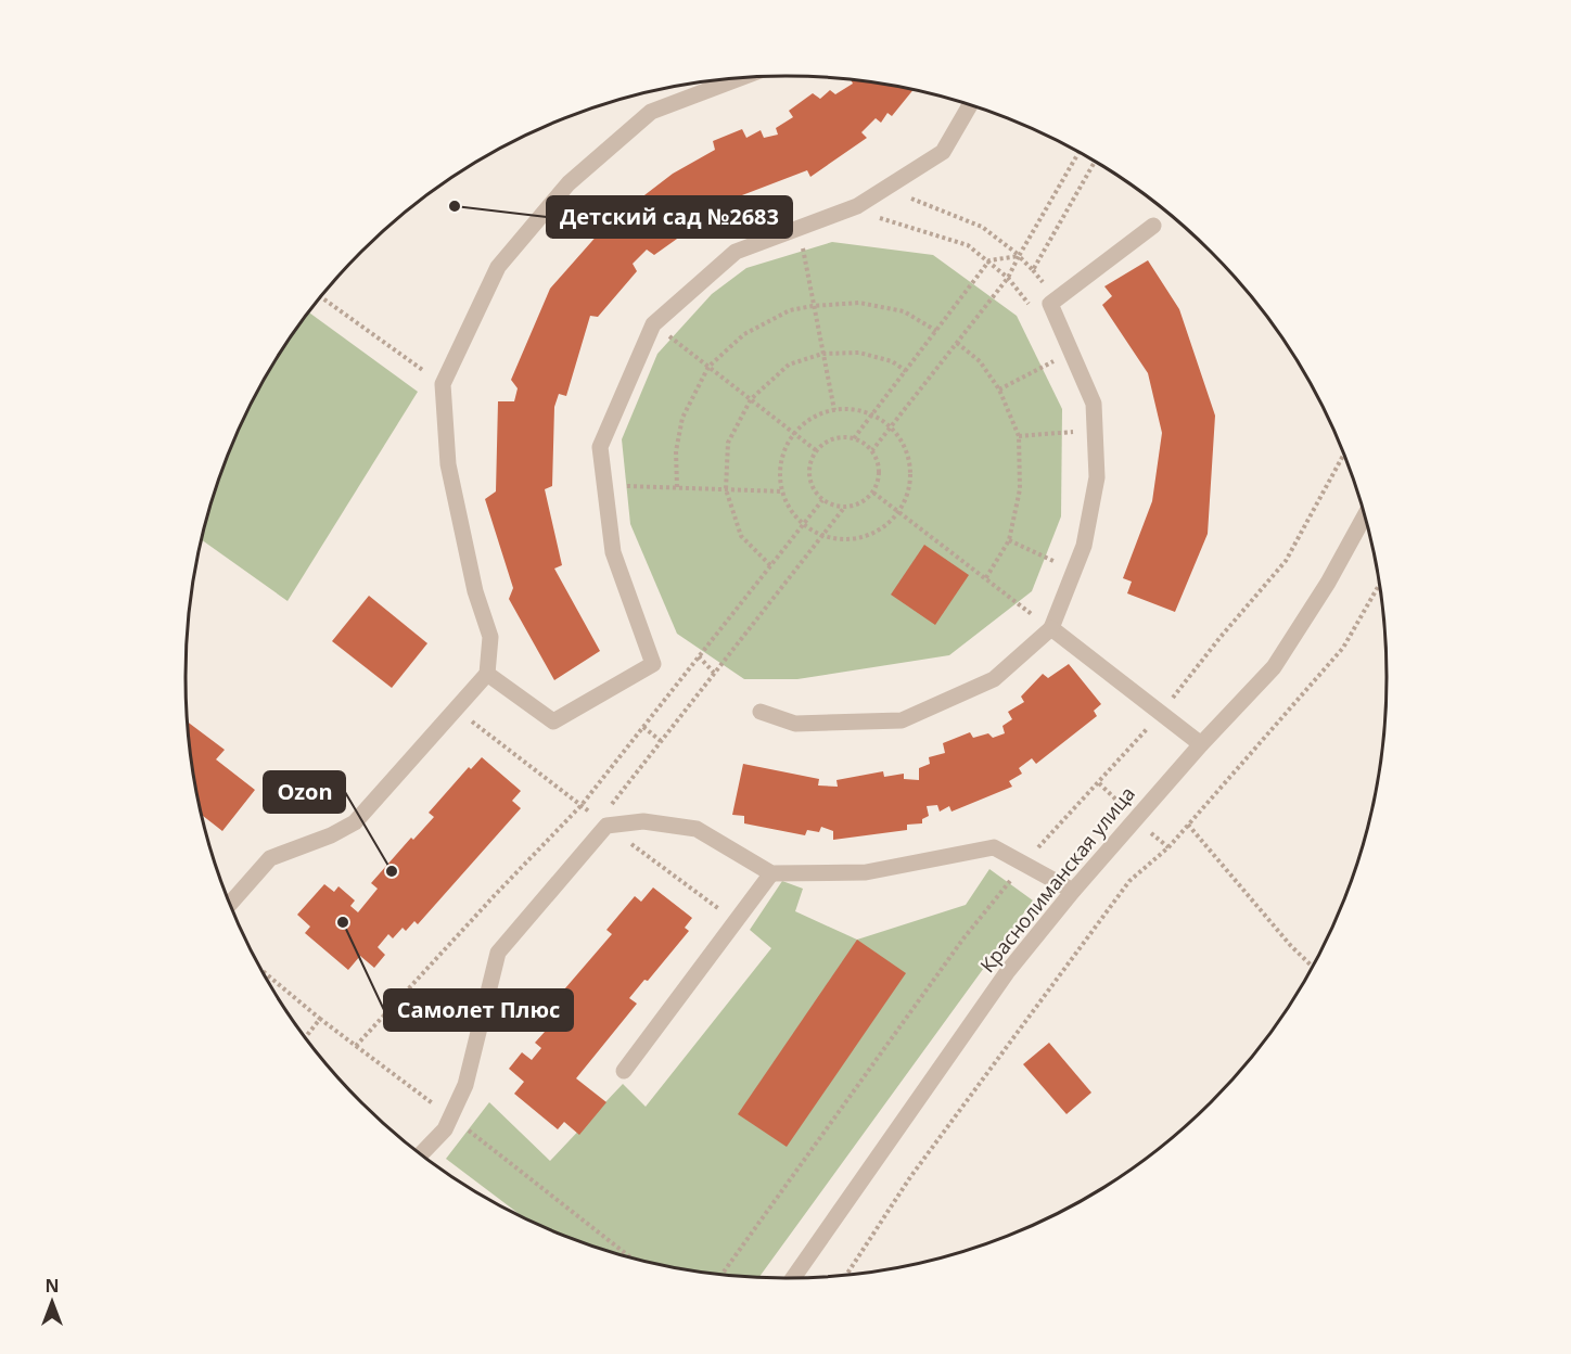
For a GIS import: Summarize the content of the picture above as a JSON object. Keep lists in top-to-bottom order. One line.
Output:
{"streets":{"street":["Краснолиманская улица"]},"places":["Детский сад №2683","Ozon","Самолет Плюс"],"north":"top"}
